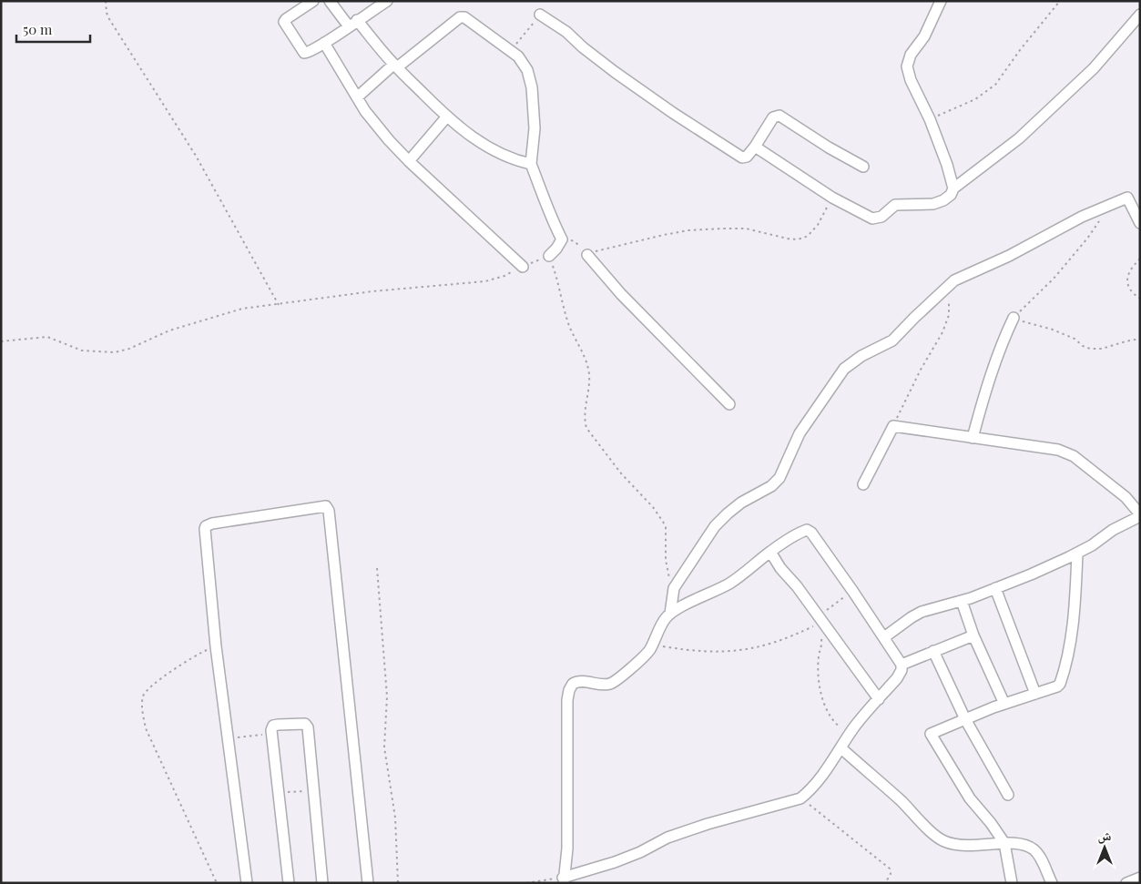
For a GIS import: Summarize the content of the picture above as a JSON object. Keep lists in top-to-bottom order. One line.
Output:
{"scale_bar":"50 m","north":"top"}
